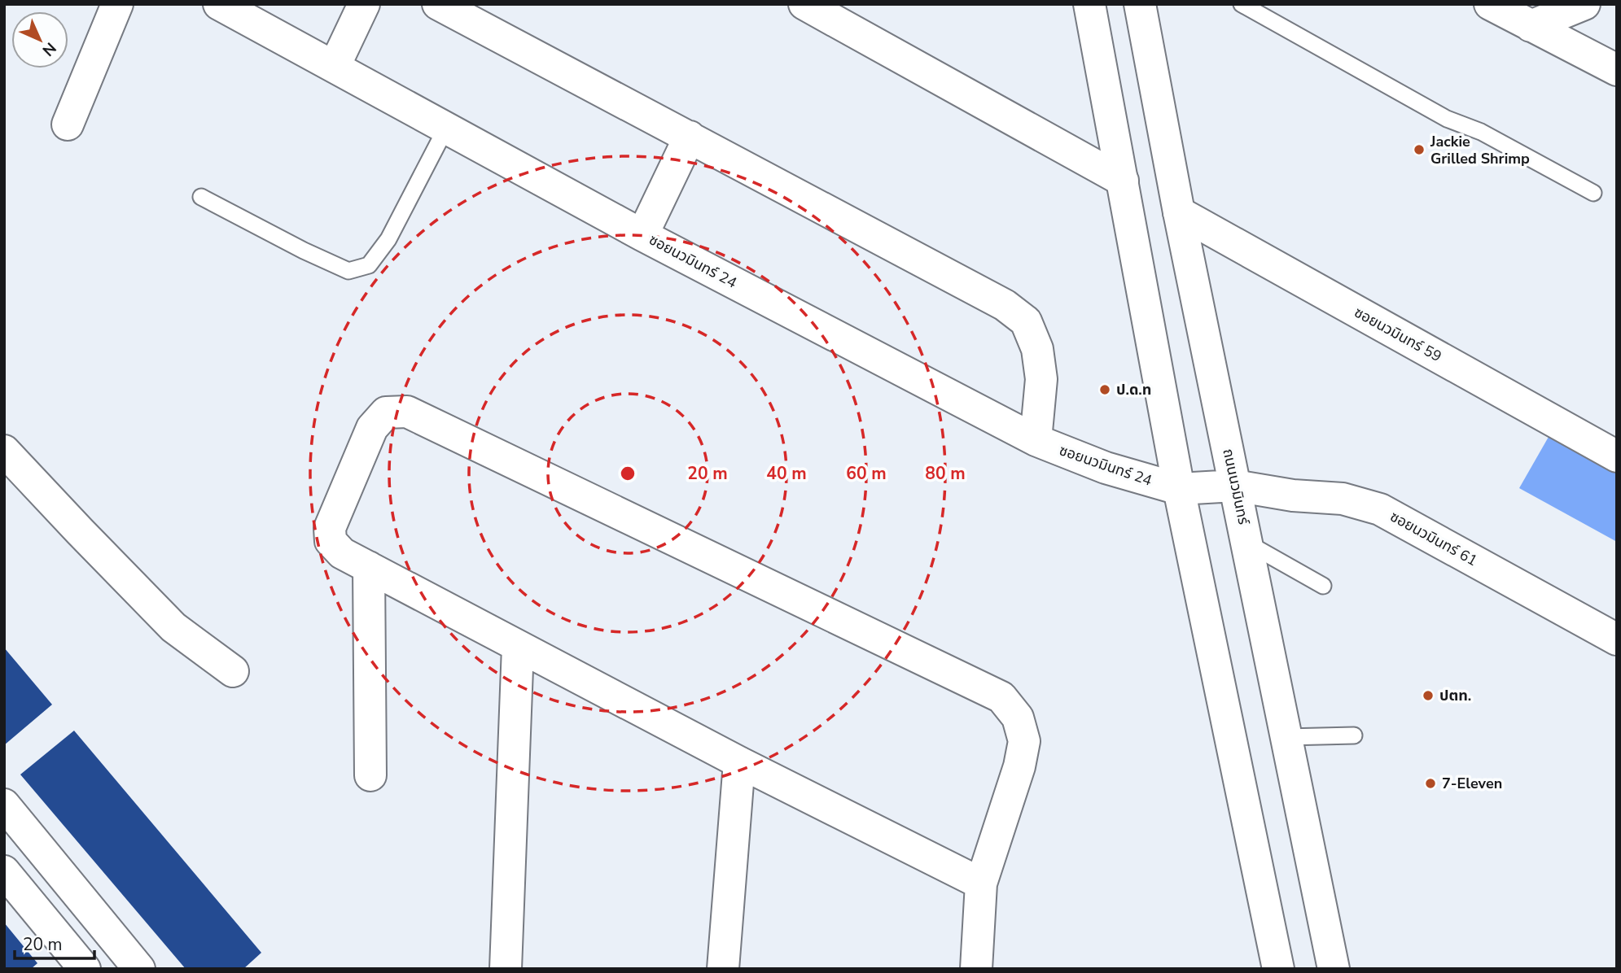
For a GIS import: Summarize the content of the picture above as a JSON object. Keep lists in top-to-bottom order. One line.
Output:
{"streets":{"street":["ซอยนวมินทร์ 24","ซอยนวมินทร์ 59","ถนนนวมินทร์","ซอยนวมินทร์ 61"]},"crossings":[["ซอยนวมินทร์ 24","ถนนนวมินทร์"],["ซอยนวมินทร์ 24","ซอยนวมินทร์ 61"],["ซอยนวมินทร์ 59","ถนนนวมินทร์"],["ถนนนวมินทร์","ซอยนวมินทร์ 61"]],"places":["Jackie Grilled Shrimp","ป.ด.ท","ปตท.","7-Eleven"],"scale_bar":"20 m","north":"bottom right","rings":["20 m","40 m","60 m","80 m"]}
